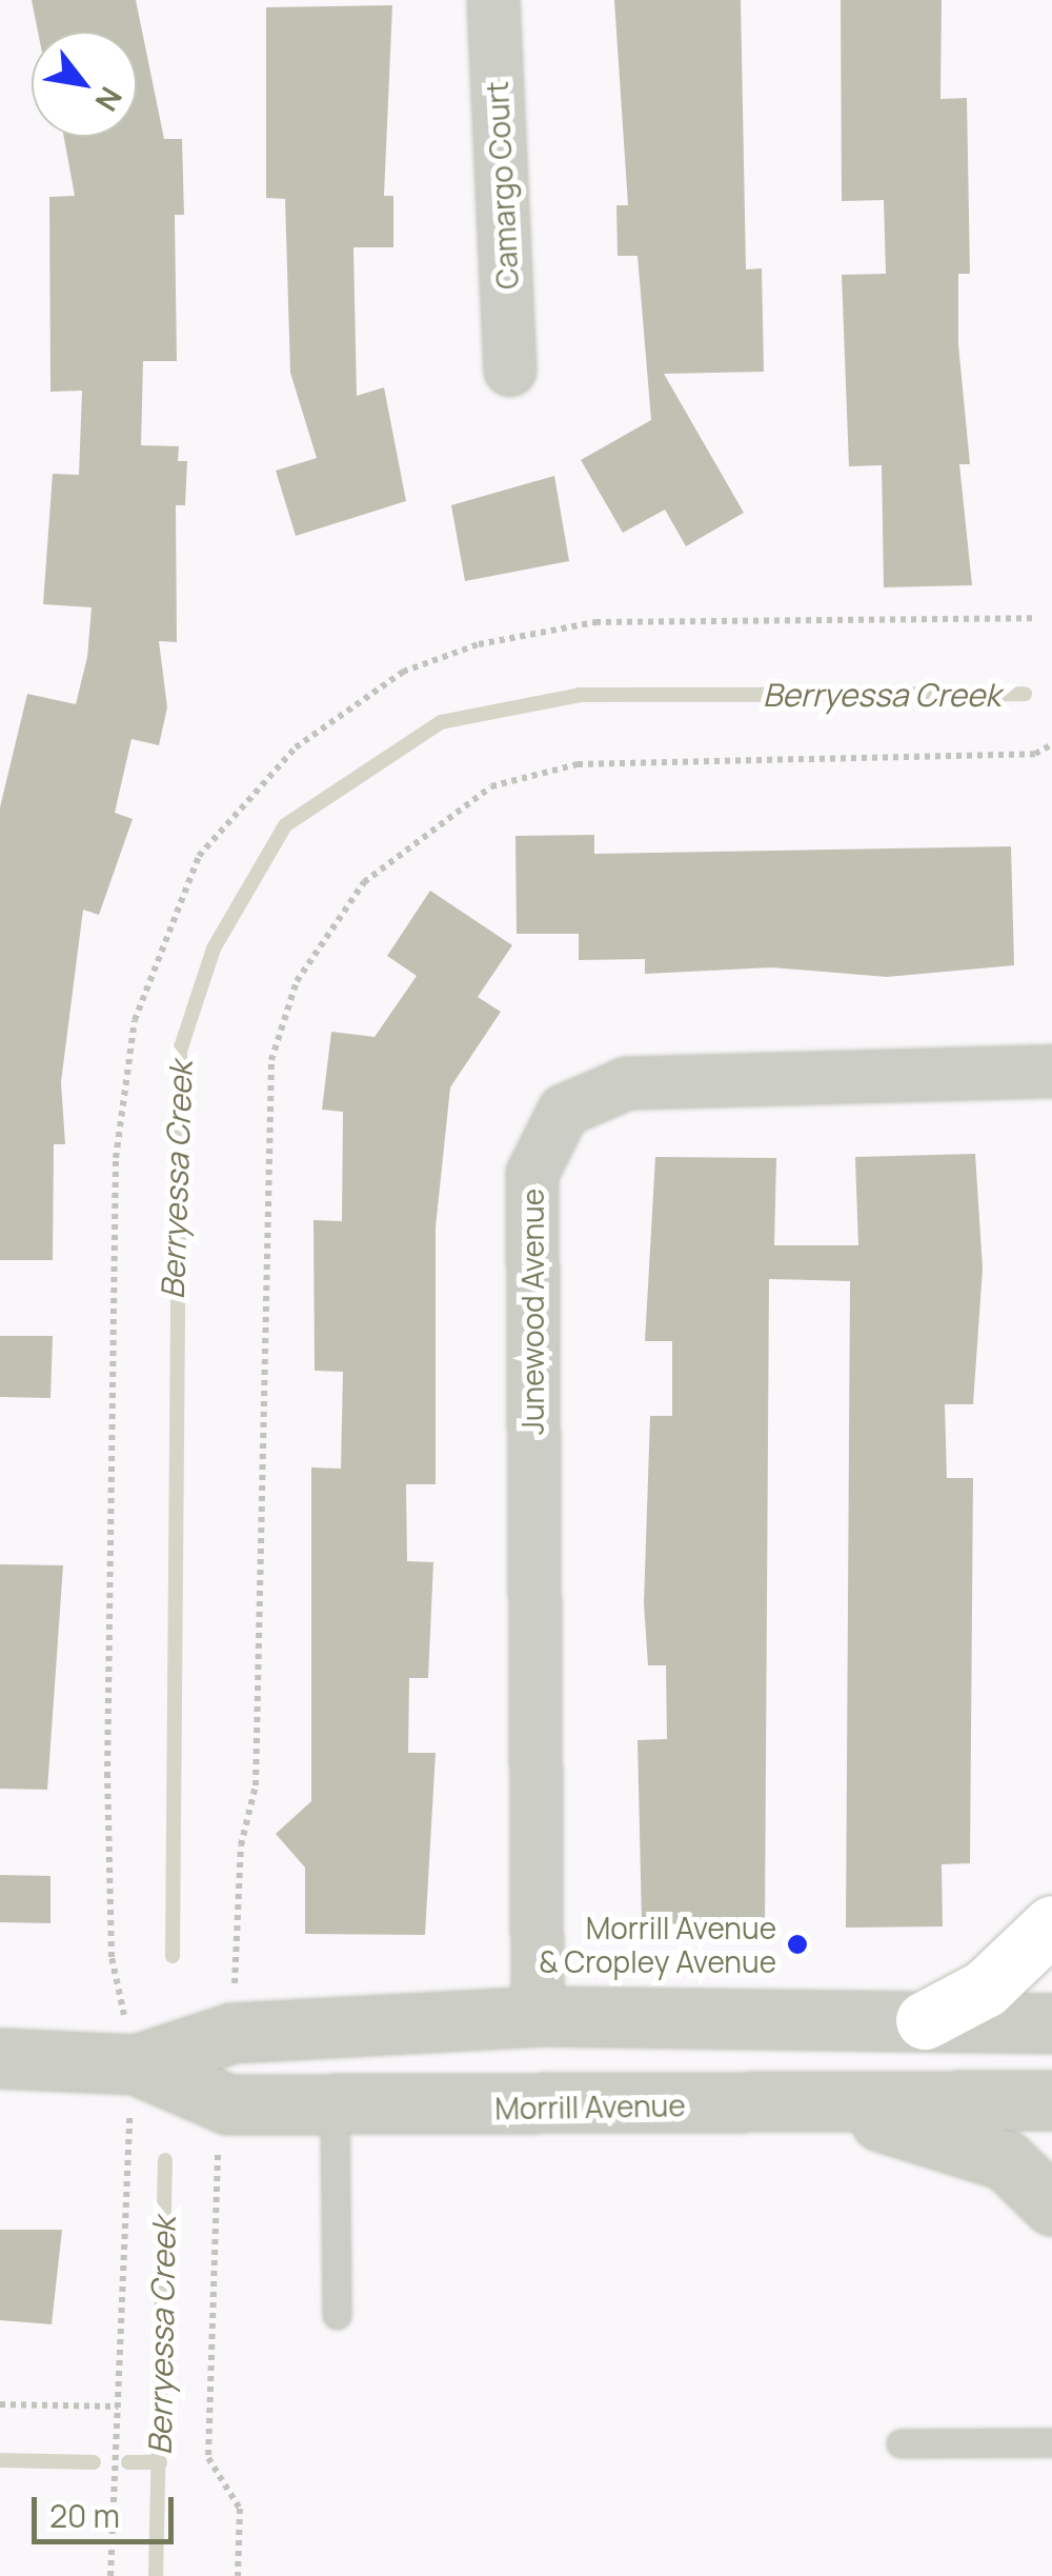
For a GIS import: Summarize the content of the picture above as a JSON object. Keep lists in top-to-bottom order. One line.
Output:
{"streets":{"street":["Camargo Court","Junewood Avenue","Morrill Avenue"]},"crossings":[["Junewood Avenue","Morrill Avenue"]],"water":["Berryessa Creek"],"places":["Morrill Avenue & Cropley Avenue"],"scale_bar":"20 m","north":"bottom right"}
